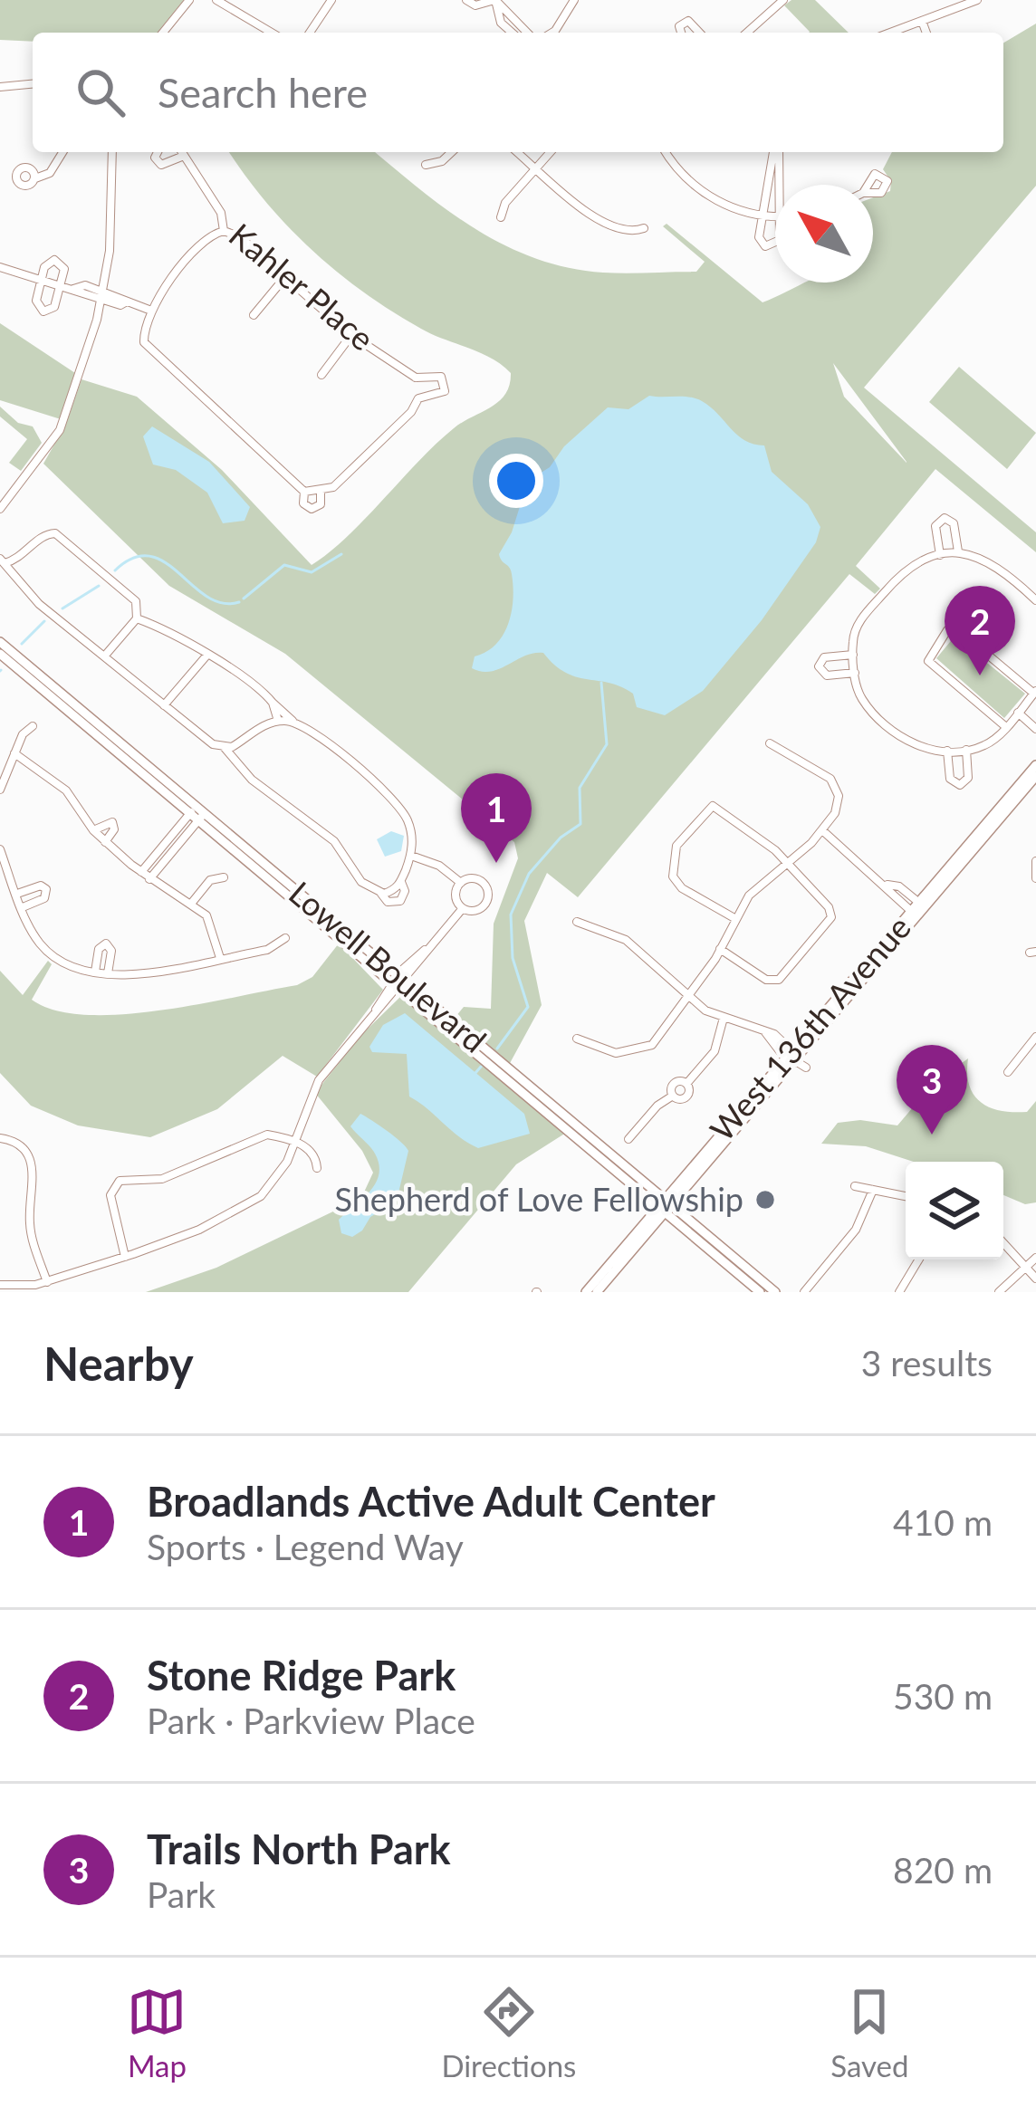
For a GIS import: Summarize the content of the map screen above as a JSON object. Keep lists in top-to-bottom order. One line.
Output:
{"streets":{"main road":["Lowell Boulevard","West 136th Avenue"],"street":["Kahler Place"]},"crossings":[["Lowell Boulevard","West 136th Avenue"]],"places":["Shepherd of Love Fellowship"],"north":"top left","page":{"search":"Search here","pins":["2","1","3"],"heading":["Nearby","3 results"],"list":[{"mark":"1","name":"Broadlands Active Adult Center","note":"Sports · Legend Way","value":"410 m"},{"mark":"2","name":"Stone Ridge Park","note":"Park · Parkview Place","value":"530 m"},{"mark":"3","name":"Trails North Park","note":"Park","value":"820 m"}],"nav":["Map","Directions","Saved"]}}
